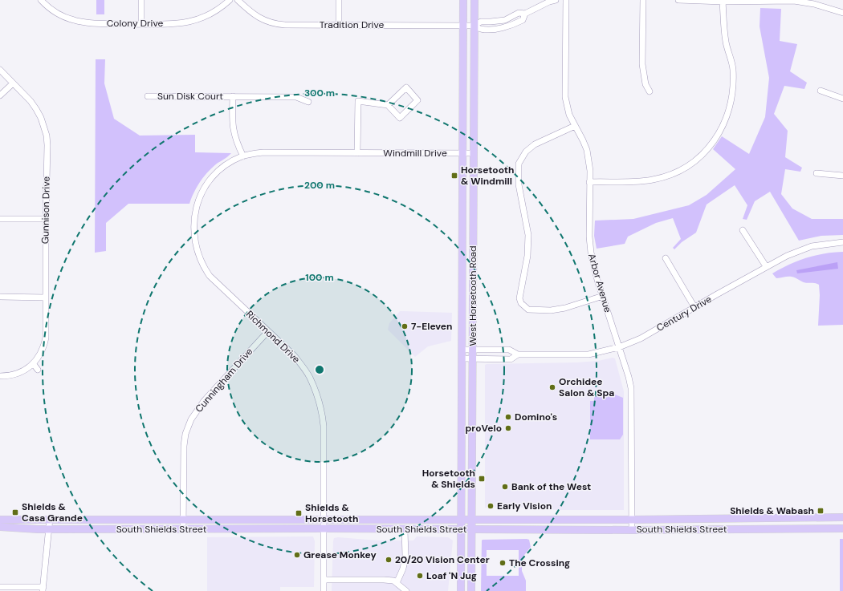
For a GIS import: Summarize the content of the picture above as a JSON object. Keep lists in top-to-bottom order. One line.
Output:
{"streets":{"main road":["West Horsetooth Road","South Shields Street"],"street":["Colony Drive","Tradition Drive","Sun Disk Court","Windmill Drive","Gunnison Drive","Arbor Avenue","Century Drive","Richmond Drive","Cunningham Drive"]},"crossings":[["Tradition Drive","West Horsetooth Road"],["Sun Disk Court","Windmill Drive"],["Sun Disk Court","Richmond Drive"],["Windmill Drive","West Horsetooth Road"],["Windmill Drive","Richmond Drive"],["Arbor Avenue","Century Drive"],["Arbor Avenue","South Shields Street"],["West Horsetooth Road","Century Drive"],["West Horsetooth Road","South Shields Street"],["Richmond Drive","Cunningham Drive"],["Richmond Drive","South Shields Street"],["Cunningham Drive","South Shields Street"]],"places":{"transit":["Horsetooth & Windmill","Horsetooth & Shields","Shields & Wabash","Shields & Casa Grande","Shields & Horsetooth"],"other":["7-Eleven","Orchidee Salon & Spa","Domino's","proVelo","Bank of the West","Early Vision","Grease Monkey","20/20 Vision Center","The Crossing","Loaf 'N Jug"]},"rings":["300 m","200 m","100 m"]}
